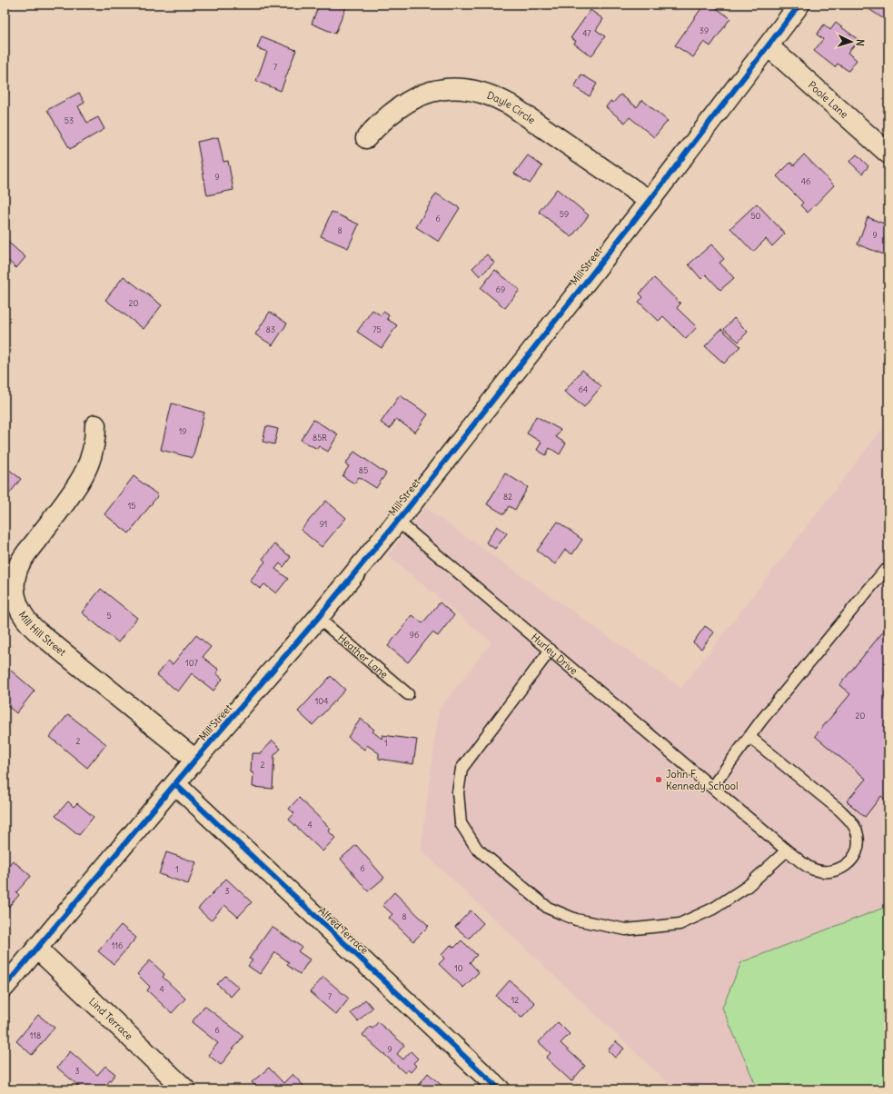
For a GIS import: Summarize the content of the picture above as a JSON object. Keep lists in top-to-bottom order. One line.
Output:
{"streets":{"street":["Poole Lane","Dayle Circle","Mill Street","Mill Hill Street","Alfred Terrace","Lind Terrace"],"lane":["Hurley Drive","Heather Lane"]},"crossings":[["Poole Lane","Mill Street"],["Dayle Circle","Mill Street"],["Mill Street","Mill Hill Street"],["Mill Street","Hurley Drive"],["Mill Street","Heather Lane"],["Mill Street","Alfred Terrace"],["Mill Street","Lind Terrace"]],"places":["John F. Kennedy School"],"house_numbers":["39","47","7","53","9","46","59","50","6","8","9","69","20","83","75","64","19","85R","85","82","15","91","5","96","107","104","20","2","1","2","4","6","1","3","8","116","10","4","7","12","6","118","9","3"],"north":"right"}
